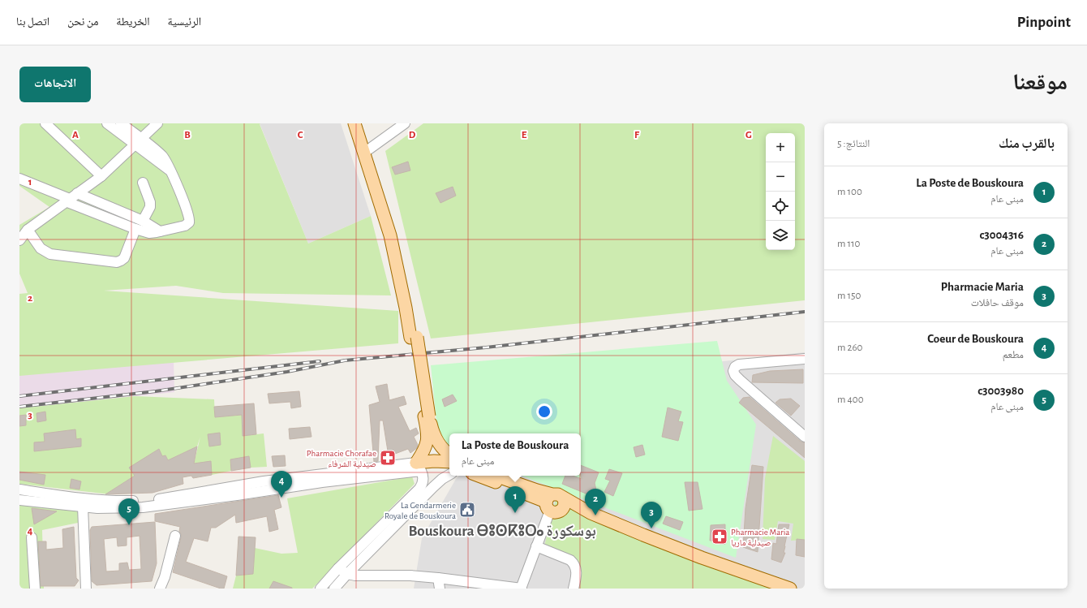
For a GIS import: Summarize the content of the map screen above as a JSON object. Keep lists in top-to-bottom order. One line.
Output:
{"districts":["Bouskoura ⴱⵓⵙⴽⵓⵔⴰ بوسكورة"],"places":{"pharmacy":["Pharmacie Chorafae صيدلية الشرفاء","Pharmacie Maria صيدلية ماريا"],"public building":["La Gendarmerie Royale de Bouskoura"]},"page":{"header":"Pinpoint","nav":["الرئيسية","الخريطة","من نحن","اتصل بنا"],"title":"موقعنا","buttons":"الاتجاهات","heading":["بالقرب منك","النتائج: 5"],"map_buttons":["+","−"],"list":[{"mark":"1","name":"La Poste de Bouskoura","note":"مبنى عام","value":"100 m"},{"mark":"2","name":"c3004316","note":"مبنى عام","value":"110 m"},{"mark":"3","name":"Pharmacie Maria","note":"موقف حافلات","value":"150 m"},{"mark":"4","name":"Coeur de Bouskoura","note":"مطعم","value":"260 m"},{"mark":"5","name":"c3003980","note":"مبنى عام","value":"400 m"}],"popup":["La Poste de Bouskoura","مبنى عام"],"pins":["4","1","2","5","3"]},"grid":{"columns":["A","B","C","D","E","F","G"],"rows":["1","2","3","4"]}}
